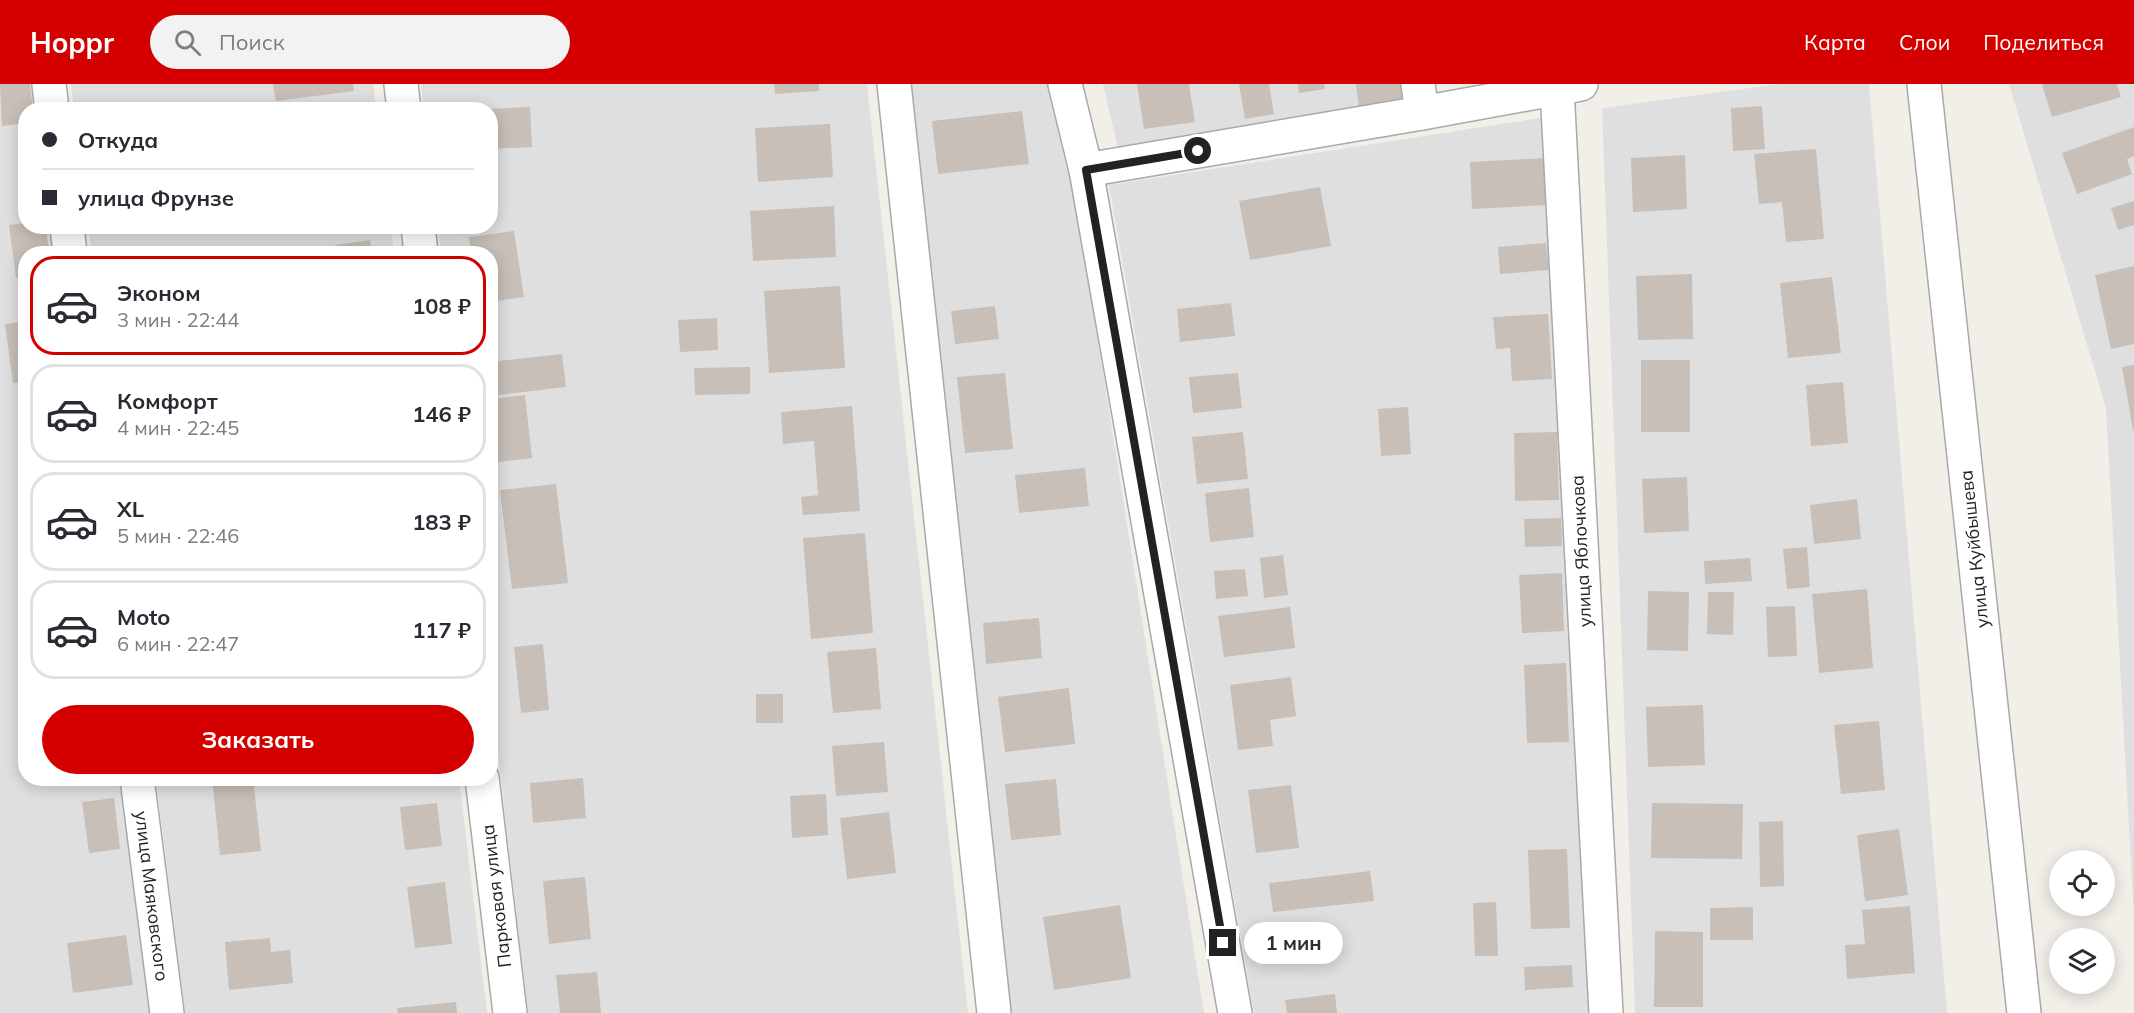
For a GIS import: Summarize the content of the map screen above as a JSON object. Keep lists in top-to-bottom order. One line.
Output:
{"streets":{"street":["улица Куйбышева","улица Яблочкова","улица Маяковского","Парковая улица"]},"page":{"header":"Hoppr","search":"Поиск","nav":["Карта","Слои","Поделиться"],"banner":["Откуда","улица Фрунзе"],"list":[{"name":"Эконом","note":"3 мин · 22:44","value":"108 ₽"},{"name":"Комфорт","note":"4 мин · 22:45","value":"146 ₽"},{"name":"XL","note":"5 мин · 22:46","value":"183 ₽"},{"name":"Moto","note":"6 мин · 22:47","value":"117 ₽"}],"buttons":"Заказать","bubble":"1 мин"}}
